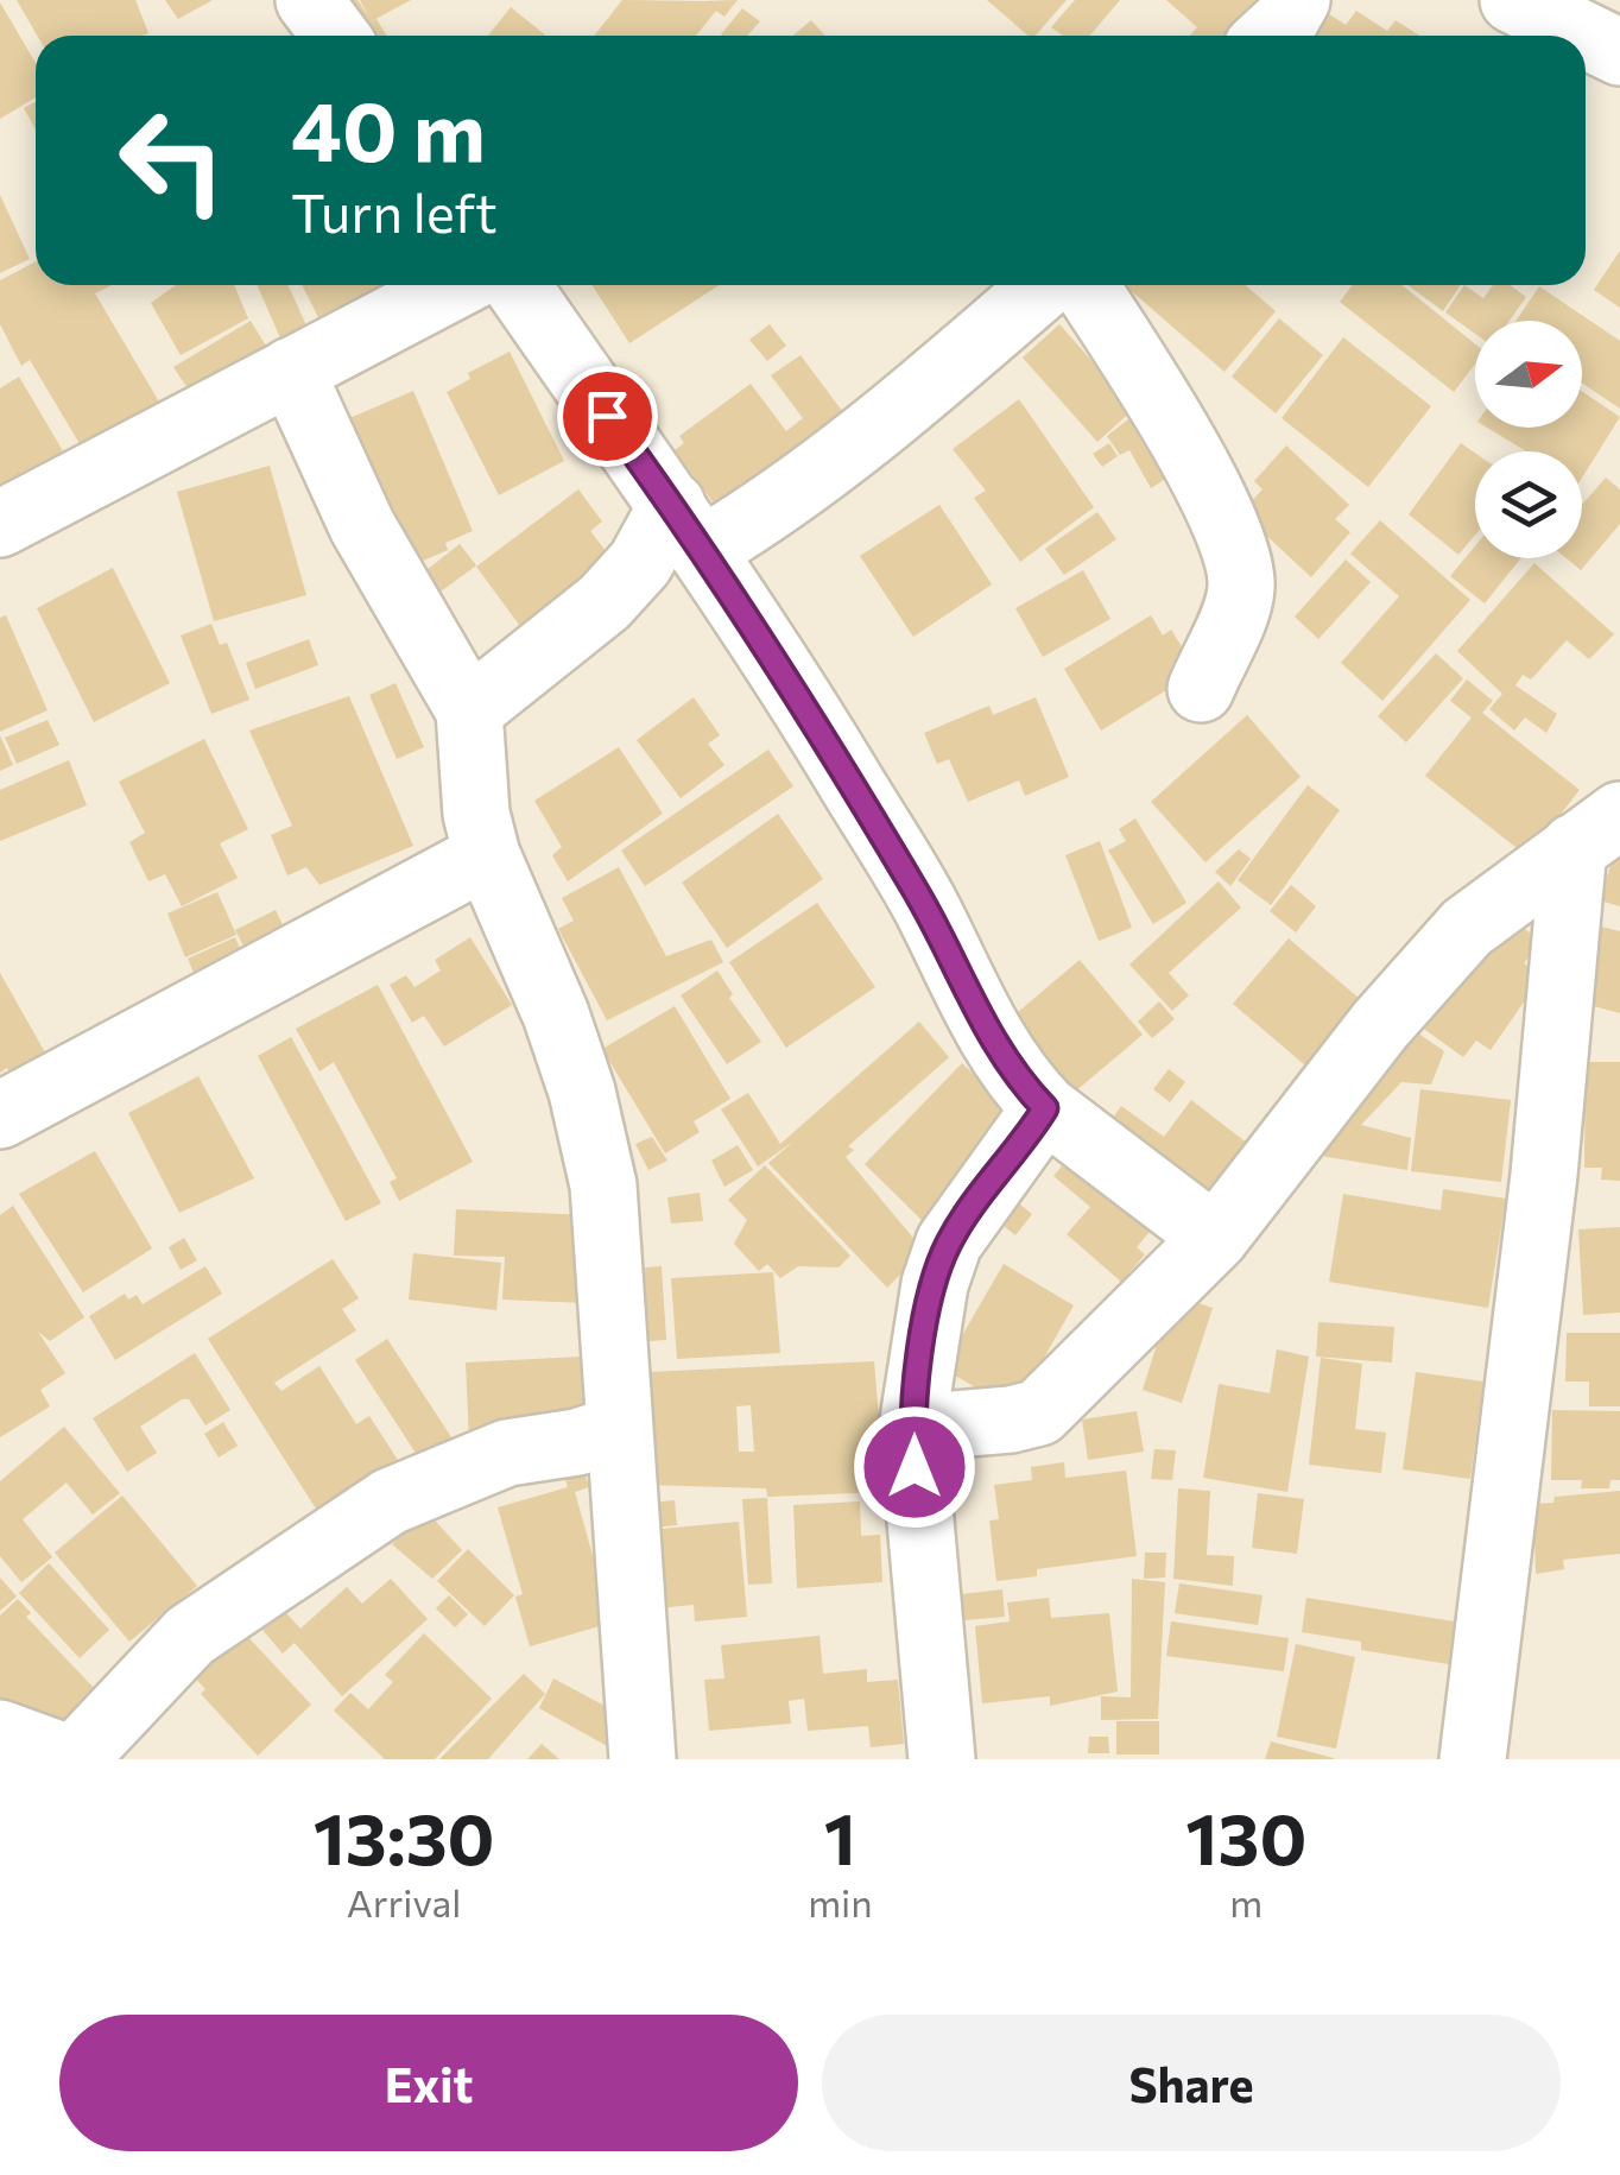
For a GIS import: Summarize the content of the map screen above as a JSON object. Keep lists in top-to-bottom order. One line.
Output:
{"north":"right","page":{"turn":["40 m","Turn left"],"eta":["13:30","Arrival","1","min","130","m"],"buttons":["Exit","Share"]}}
